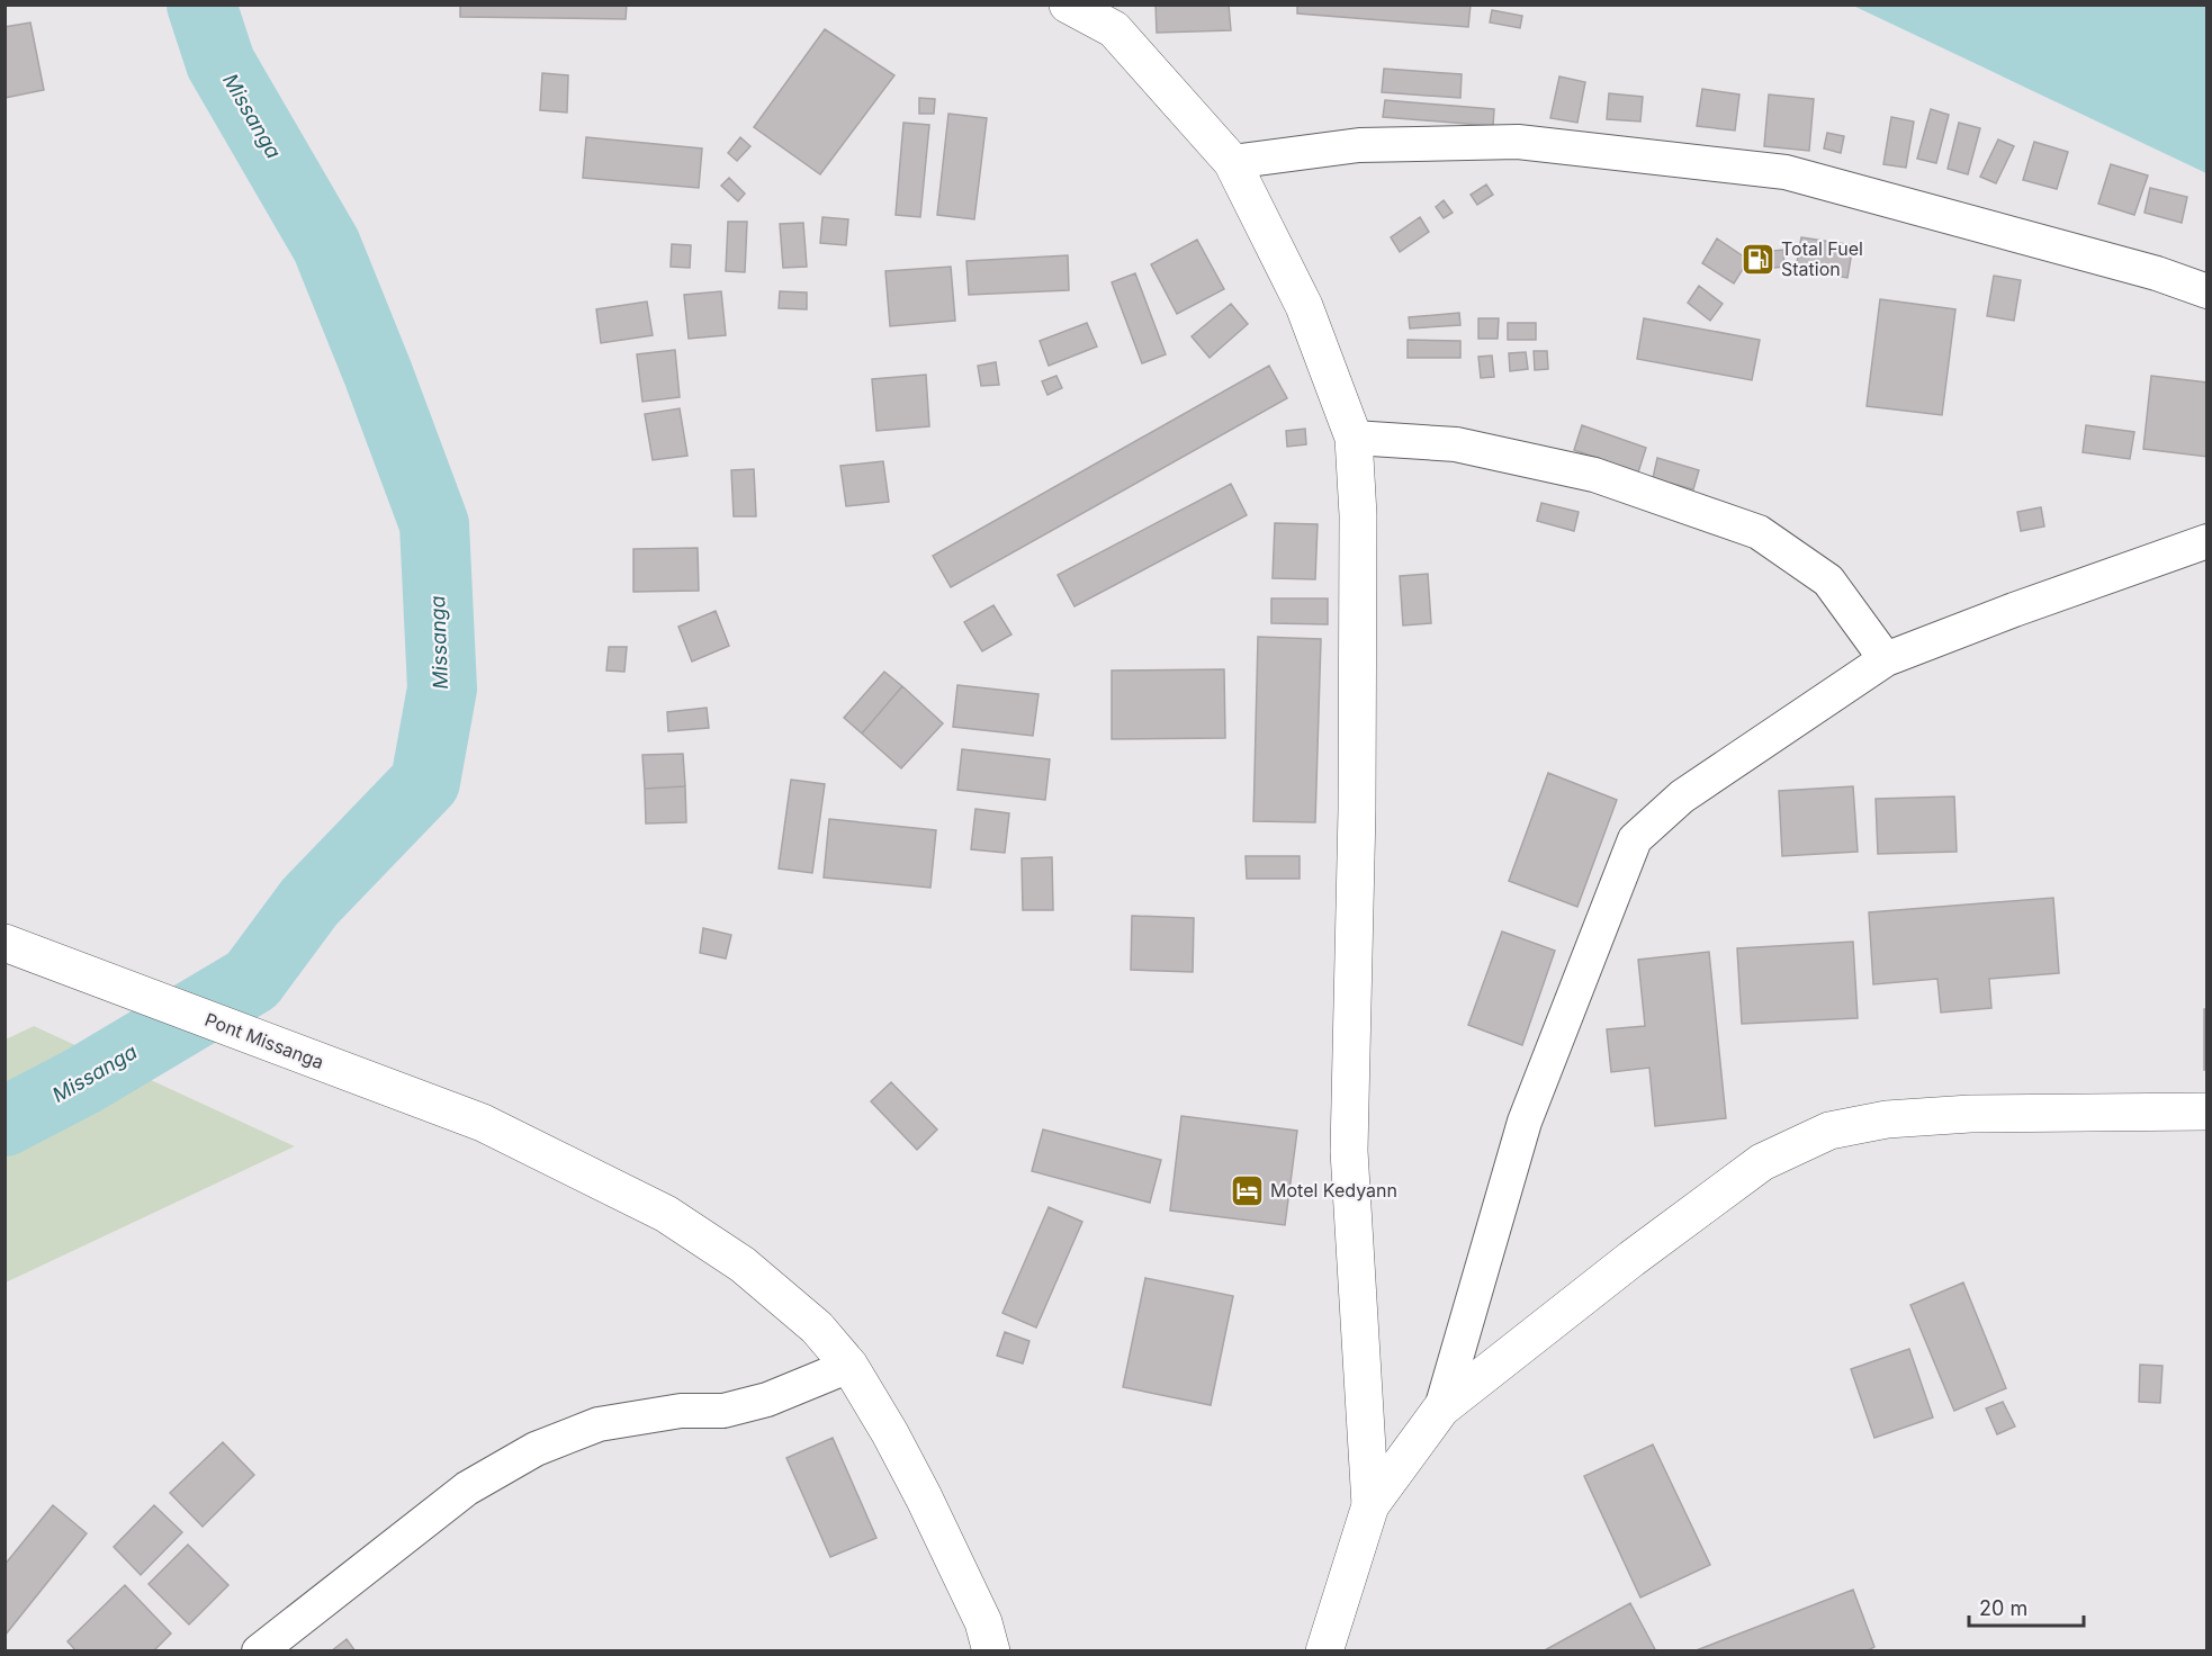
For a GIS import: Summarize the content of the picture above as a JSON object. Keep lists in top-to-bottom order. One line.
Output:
{"streets":{"main road":["Pont Missanga"]},"water":["Missanga"],"places":{"fuel station":["Total Fuel Station"],"hotel":["Motel Kedyann"]},"scale_bar":"20 m"}
